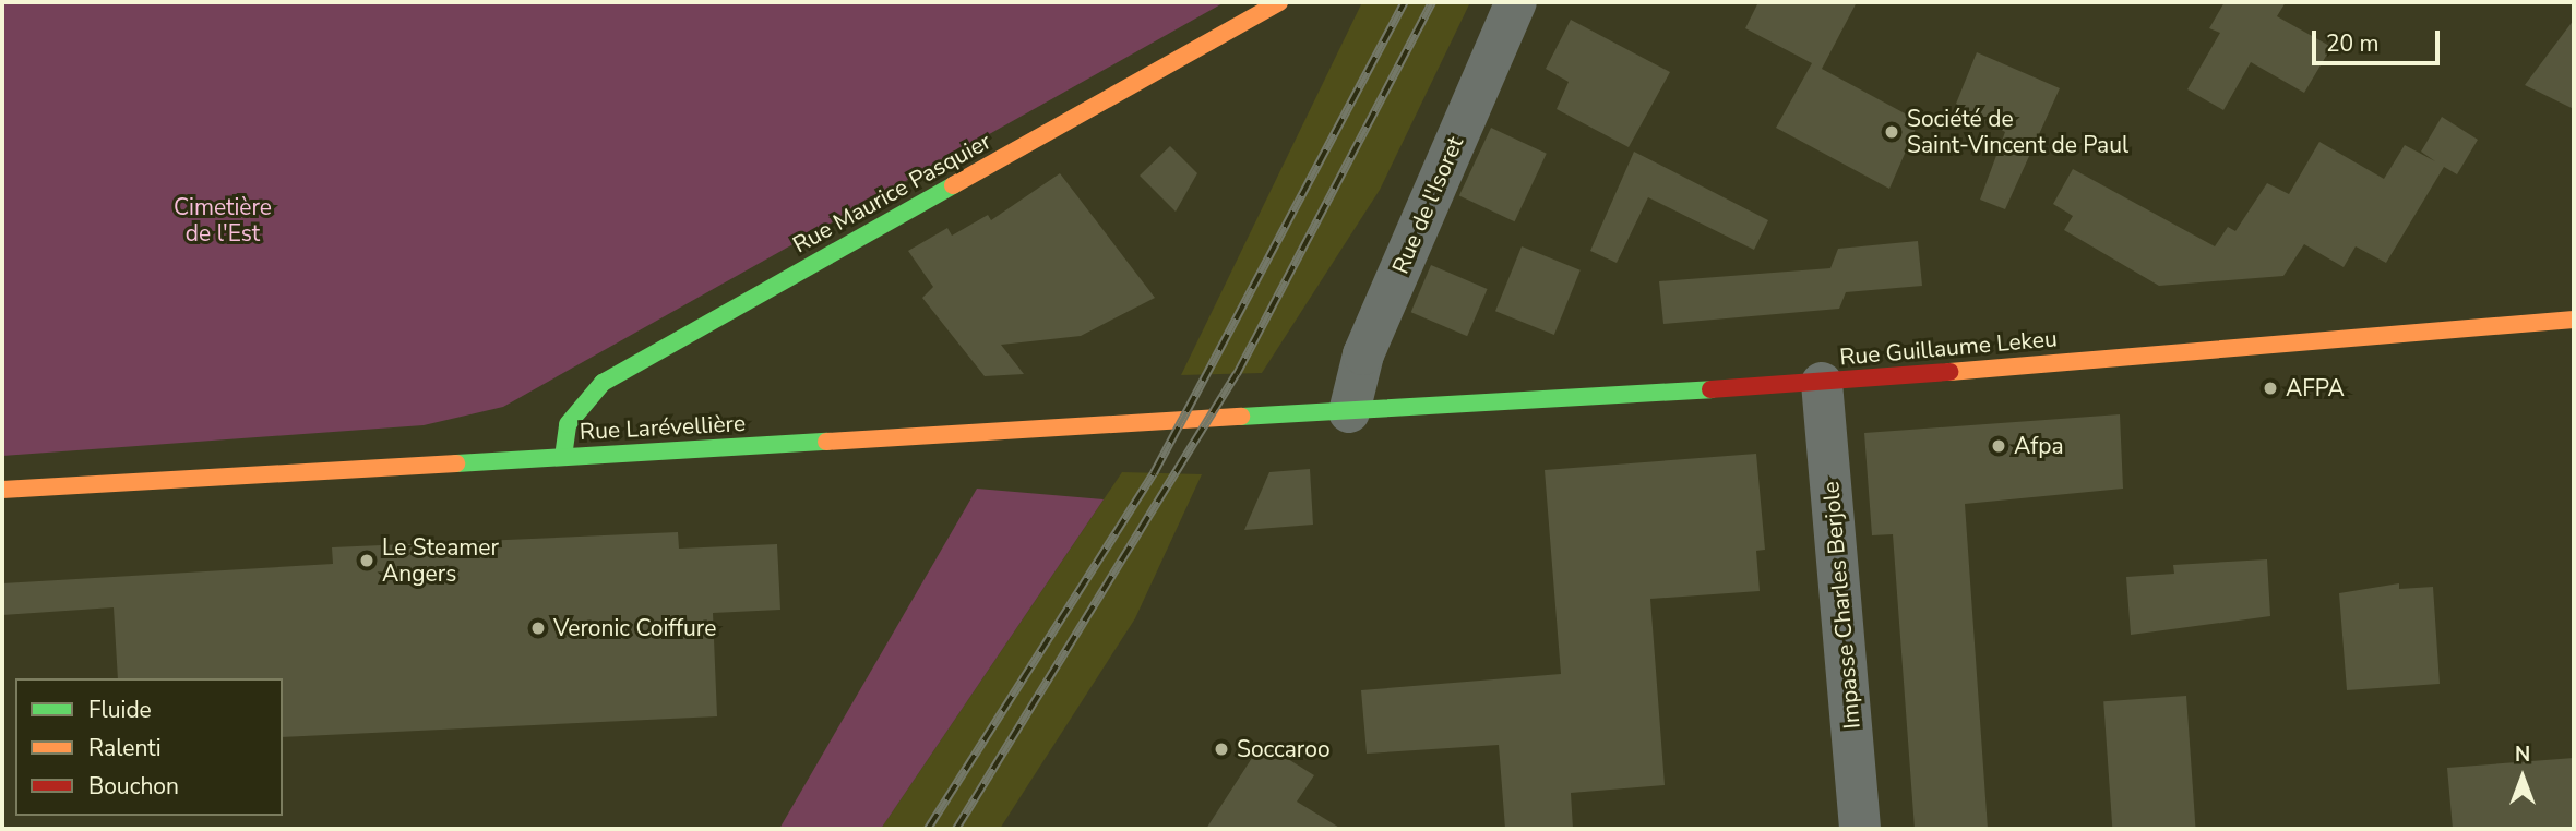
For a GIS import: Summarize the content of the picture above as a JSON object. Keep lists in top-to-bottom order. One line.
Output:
{"streets":{"street":["Rue Maurice Pasquier","Rue de l'Isoret","Rue Guillaume Lekeu","Rue Larévellière","Impasse Charles Berjole"]},"crossings":[["Rue Maurice Pasquier","Rue Larévellière"],["Rue de l'Isoret","Rue Guillaume Lekeu"],["Rue de l'Isoret","Rue Larévellière"],["Rue Guillaume Lekeu","Rue Larévellière"],["Rue Guillaume Lekeu","Impasse Charles Berjole"]],"parks":["Cimetière de l'Est"],"places":["Société de Saint-Vincent de Paul","AFPA","Afpa","Le Steamer Angers","Veronic Coiffure","Soccaroo"],"legend":["Fluide","Ralenti","Bouchon"],"scale_bar":"20 m","north":"top"}
